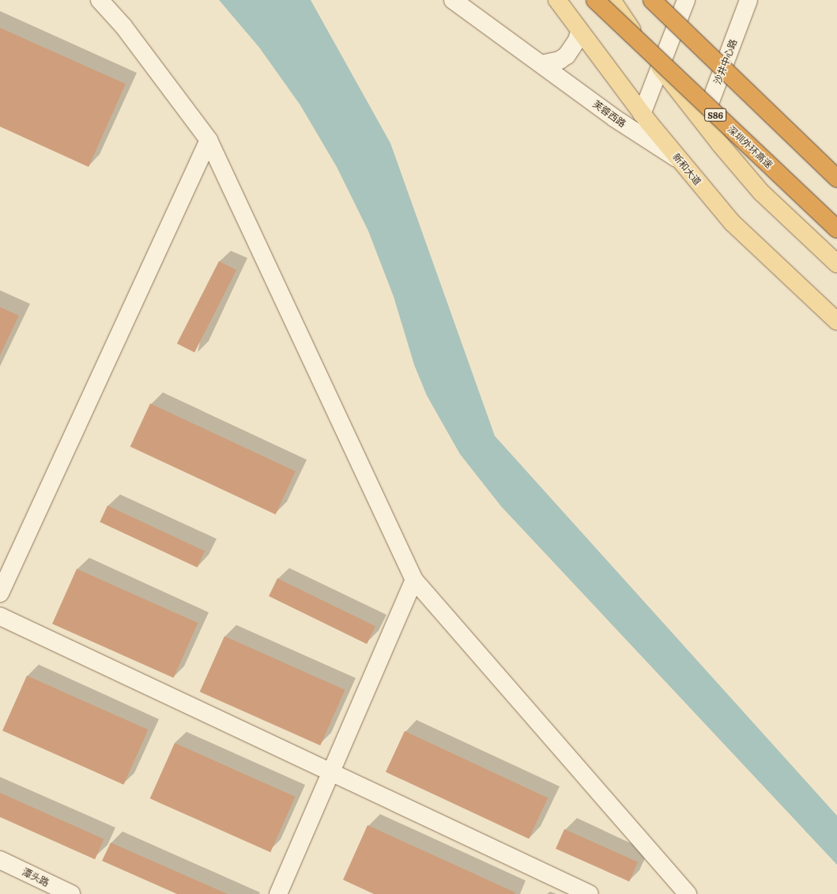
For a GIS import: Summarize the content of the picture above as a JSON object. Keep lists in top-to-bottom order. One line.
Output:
{"streets":{"highway":["S86","深圳外环高速"],"main road":["新和大道"],"street":["沙井中心路","芙蓉西路","潭头路"]},"crossings":[["芙蓉西路","新和大道"]]}
